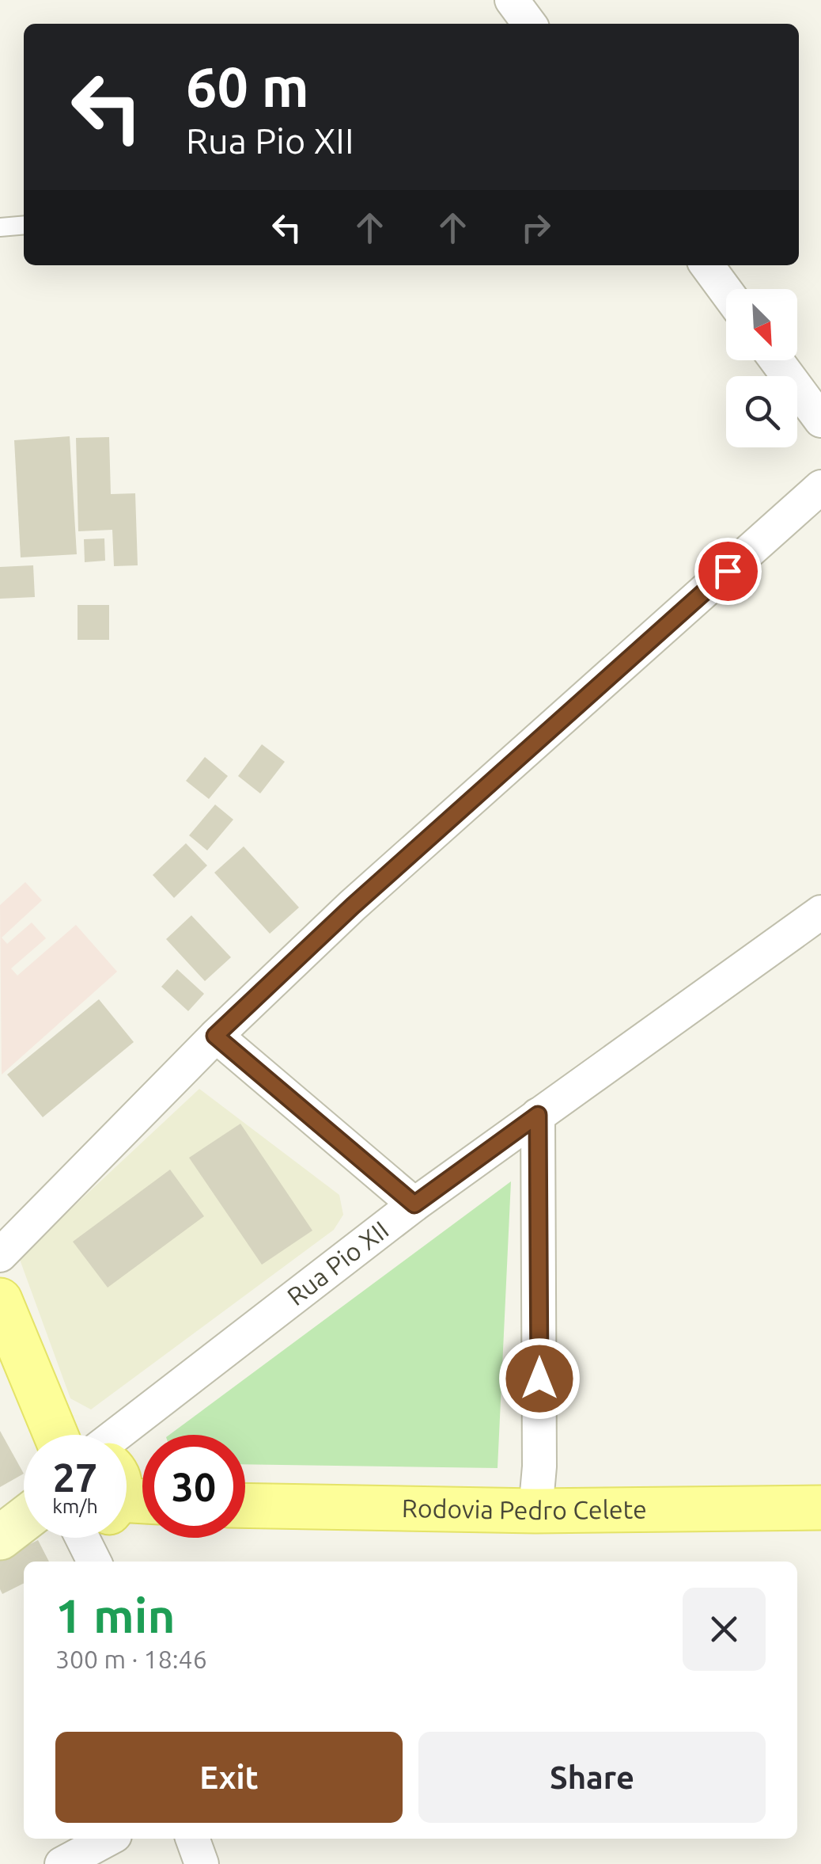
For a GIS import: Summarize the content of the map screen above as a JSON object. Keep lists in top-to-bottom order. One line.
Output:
{"streets":{"main road":["Rodovia Pedro Celete"],"street":["Rua Pio XII"]},"north":"bottom right","page":{"turn":["60 m","Rua Pio XII"],"speed":"27 km/h","limit":"30","heading":["1 min","300 m · 18:46"],"buttons":["Exit","Share"]}}
